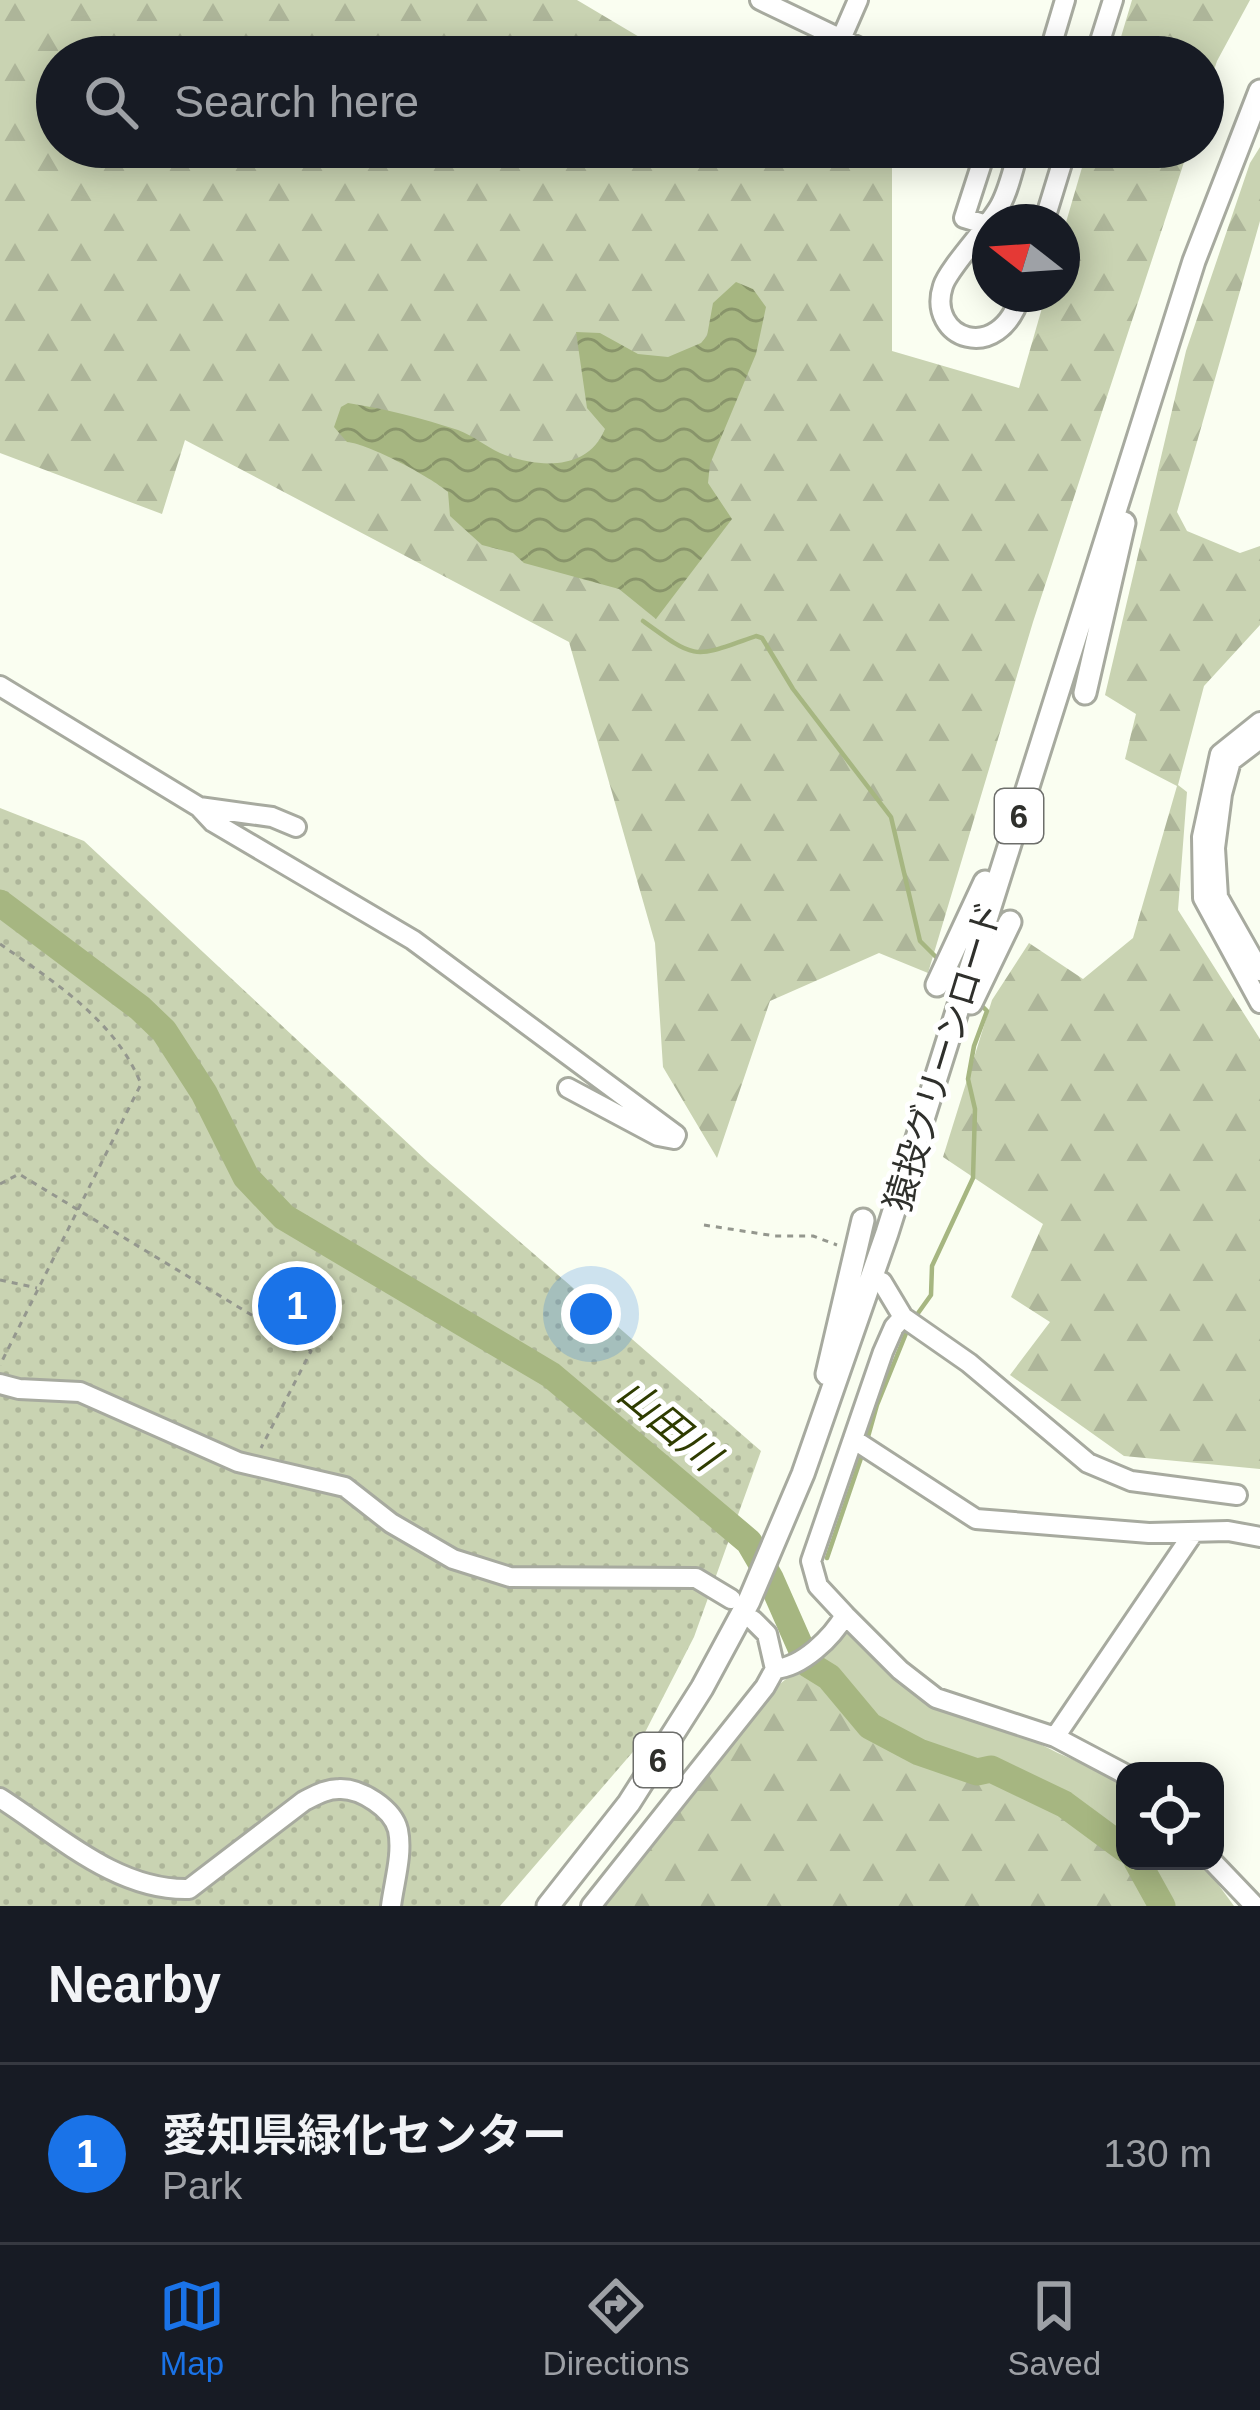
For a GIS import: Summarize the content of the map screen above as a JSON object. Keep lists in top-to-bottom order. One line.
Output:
{"streets":{"main road":["6","猿投グリーンロード"]},"water":["山田川"],"north":"left","page":{"search":"Search here","pins":"1","heading":"Nearby","list":[{"mark":"1","name":"愛知県緑化センター","note":"Park","value":"130 m"}],"nav":["Map","Directions","Saved"]}}
